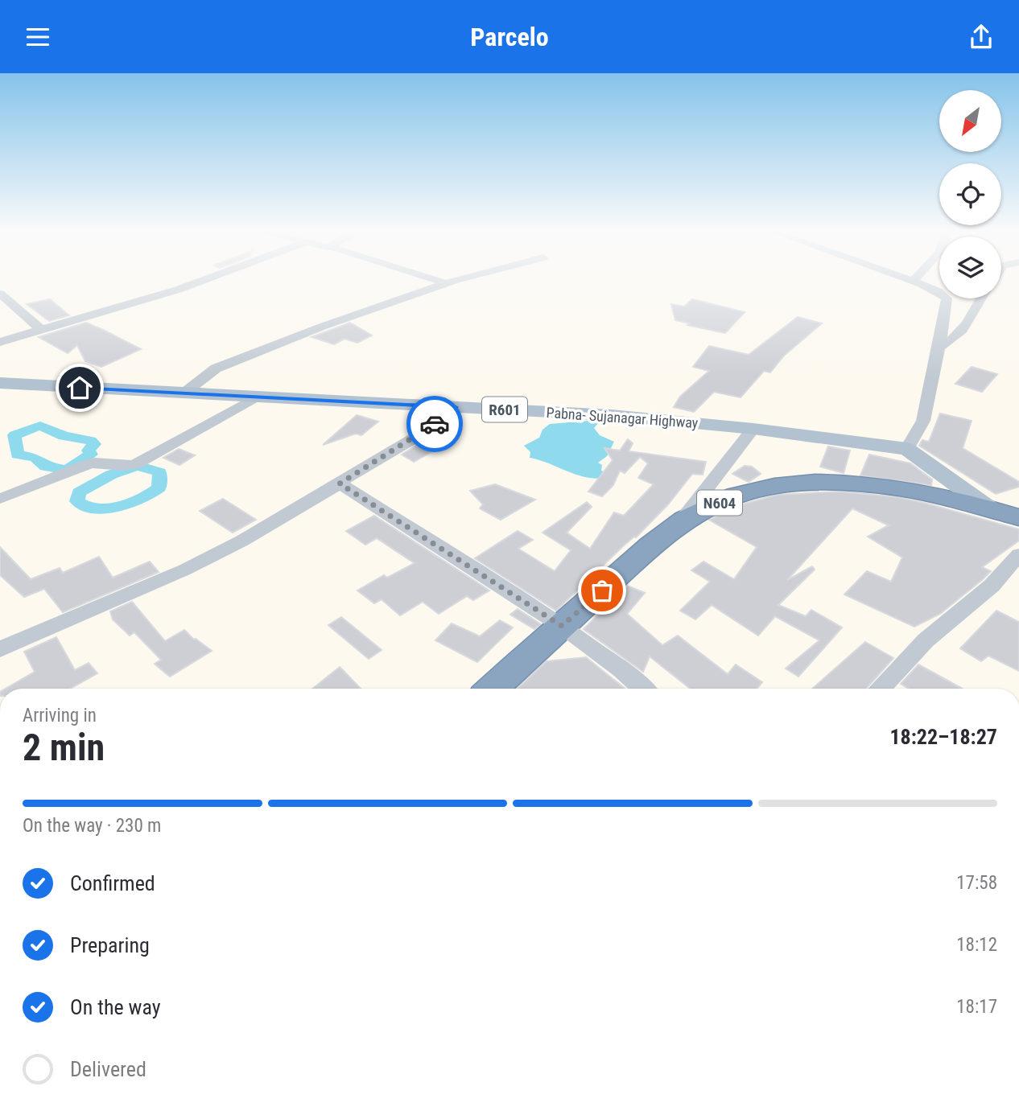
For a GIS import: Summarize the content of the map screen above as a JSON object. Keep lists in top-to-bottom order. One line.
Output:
{"streets":{"highway":["N604"],"main road":["R601","Pabna- Sujanagar Highway"]},"crossings":[["Pabna- Sujanagar Highway","N604"]],"north":"bottom left","page":{"header":"Parcelo","heading":["2 min","Arriving in","18:22–18:27"],"bar":"On the way · 230 m","list":[["Confirmed","17:58"],["Preparing","18:12"],["On the way","18:17"],"Delivered"]}}
